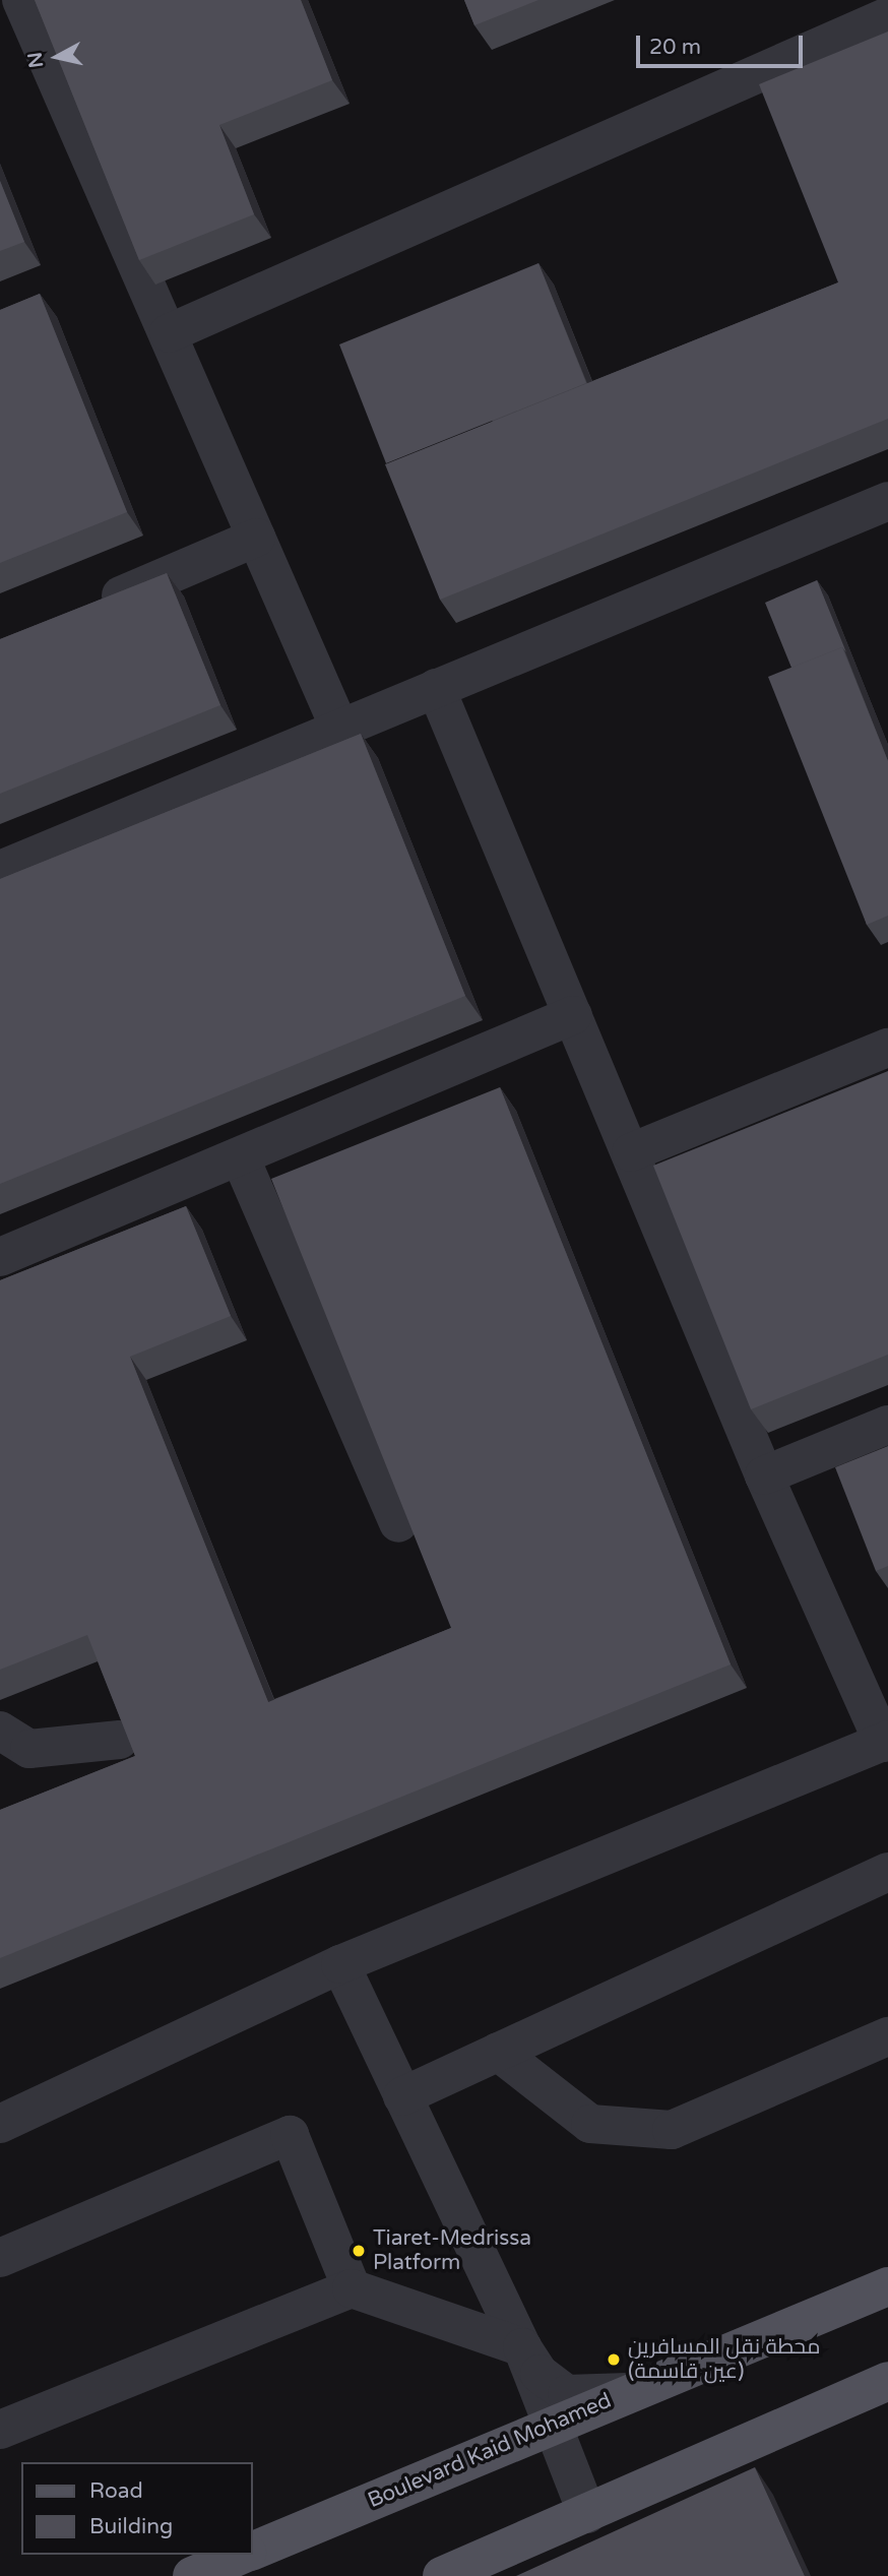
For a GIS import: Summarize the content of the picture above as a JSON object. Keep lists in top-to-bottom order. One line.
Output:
{"streets":{"main road":["Boulevard Kaid Mohamed"]},"places":["Tiaret-Medrissa Platform","محطة نقل المسافرين (عين قاسمة)"],"legend":["Road","Building"],"scale_bar":"20 m","north":"left"}
